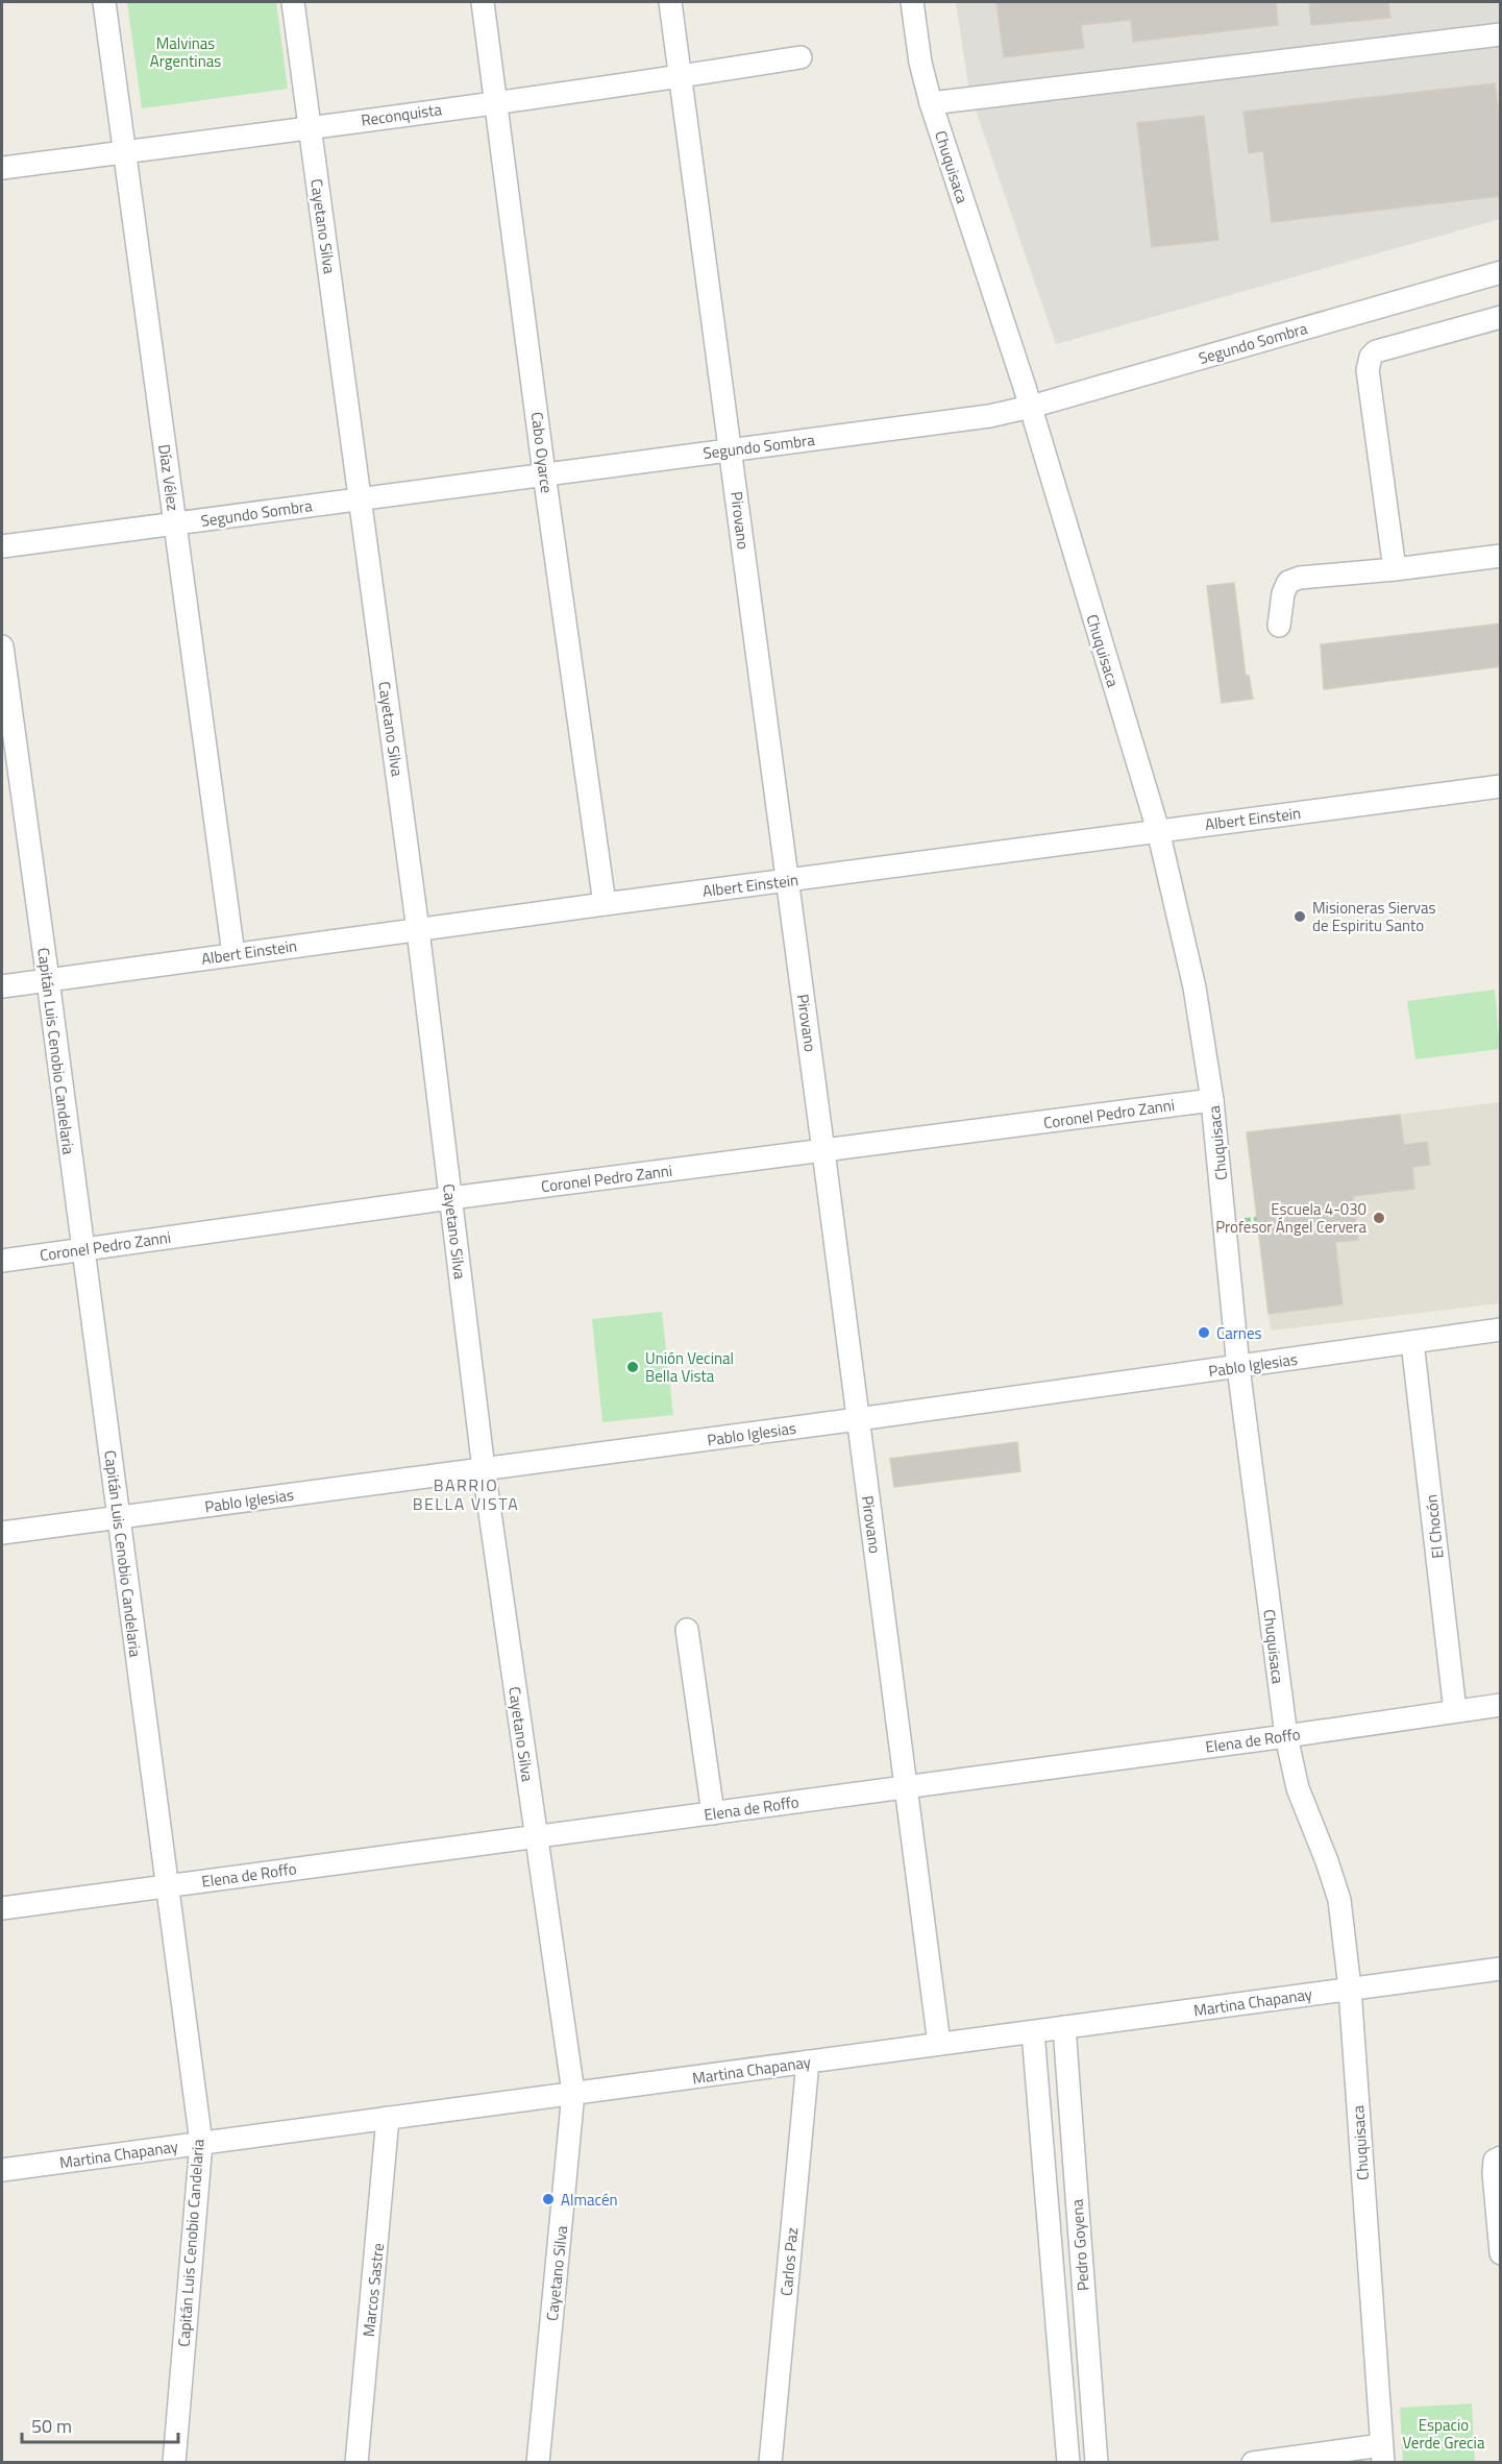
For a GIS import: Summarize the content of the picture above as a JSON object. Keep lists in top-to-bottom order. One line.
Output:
{"streets":{"street":["Reconquista","Chuquisaca","Cayetano Silva","Segundo Sombra","Cabo Oyarce","Díaz Vélez","Pirovano","Albert Einstein","Capitán Luis Cenobio Candelaria","Coronel Pedro Zanni","Pablo Iglesias","El Chocón","Elena de Roffo","Martina Chapanay","Pedro Goyena","Carlos Paz","Marcos Sastre"]},"crossings":[["Reconquista","Cayetano Silva"],["Reconquista","Cabo Oyarce"],["Reconquista","Díaz Vélez"],["Reconquista","Pirovano"],["Chuquisaca","Segundo Sombra"],["Chuquisaca","Albert Einstein"],["Chuquisaca","Coronel Pedro Zanni"],["Chuquisaca","Pablo Iglesias"],["Chuquisaca","Elena de Roffo"],["Chuquisaca","Martina Chapanay"],["Cayetano Silva","Segundo Sombra"],["Cayetano Silva","Albert Einstein"],["Cayetano Silva","Coronel Pedro Zanni"],["Cayetano Silva","Pablo Iglesias"],["Cayetano Silva","Elena de Roffo"],["Cayetano Silva","Martina Chapanay"],["Segundo Sombra","Cabo Oyarce"],["Segundo Sombra","Díaz Vélez"],["Segundo Sombra","Pirovano"],["Cabo Oyarce","Albert Einstein"],["Díaz Vélez","Albert Einstein"],["Pirovano","Albert Einstein"],["Pirovano","Coronel Pedro Zanni"],["Pirovano","Pablo Iglesias"],["Pirovano","Elena de Roffo"],["Pirovano","Martina Chapanay"],["Albert Einstein","Capitán Luis Cenobio Candelaria"],["Capitán Luis Cenobio Candelaria","Coronel Pedro Zanni"],["Capitán Luis Cenobio Candelaria","Pablo Iglesias"],["Capitán Luis Cenobio Candelaria","Elena de Roffo"],["Capitán Luis Cenobio Candelaria","Martina Chapanay"],["Pablo Iglesias","El Chocón"],["El Chocón","Elena de Roffo"],["Martina Chapanay","Pedro Goyena"],["Martina Chapanay","Carlos Paz"],["Martina Chapanay","Marcos Sastre"]],"districts":["BARRIO BELLA VISTA"],"parks":["Malvinas Argentinas","Espacio Verde Grecia"],"places":["Misioneras Siervas de Espiritu Santo","Escuela 4-030 Profesor Ángel Cervera","Carnes","Unión Vecinal Bella Vista","Almacén"],"scale_bar":"50 m"}
